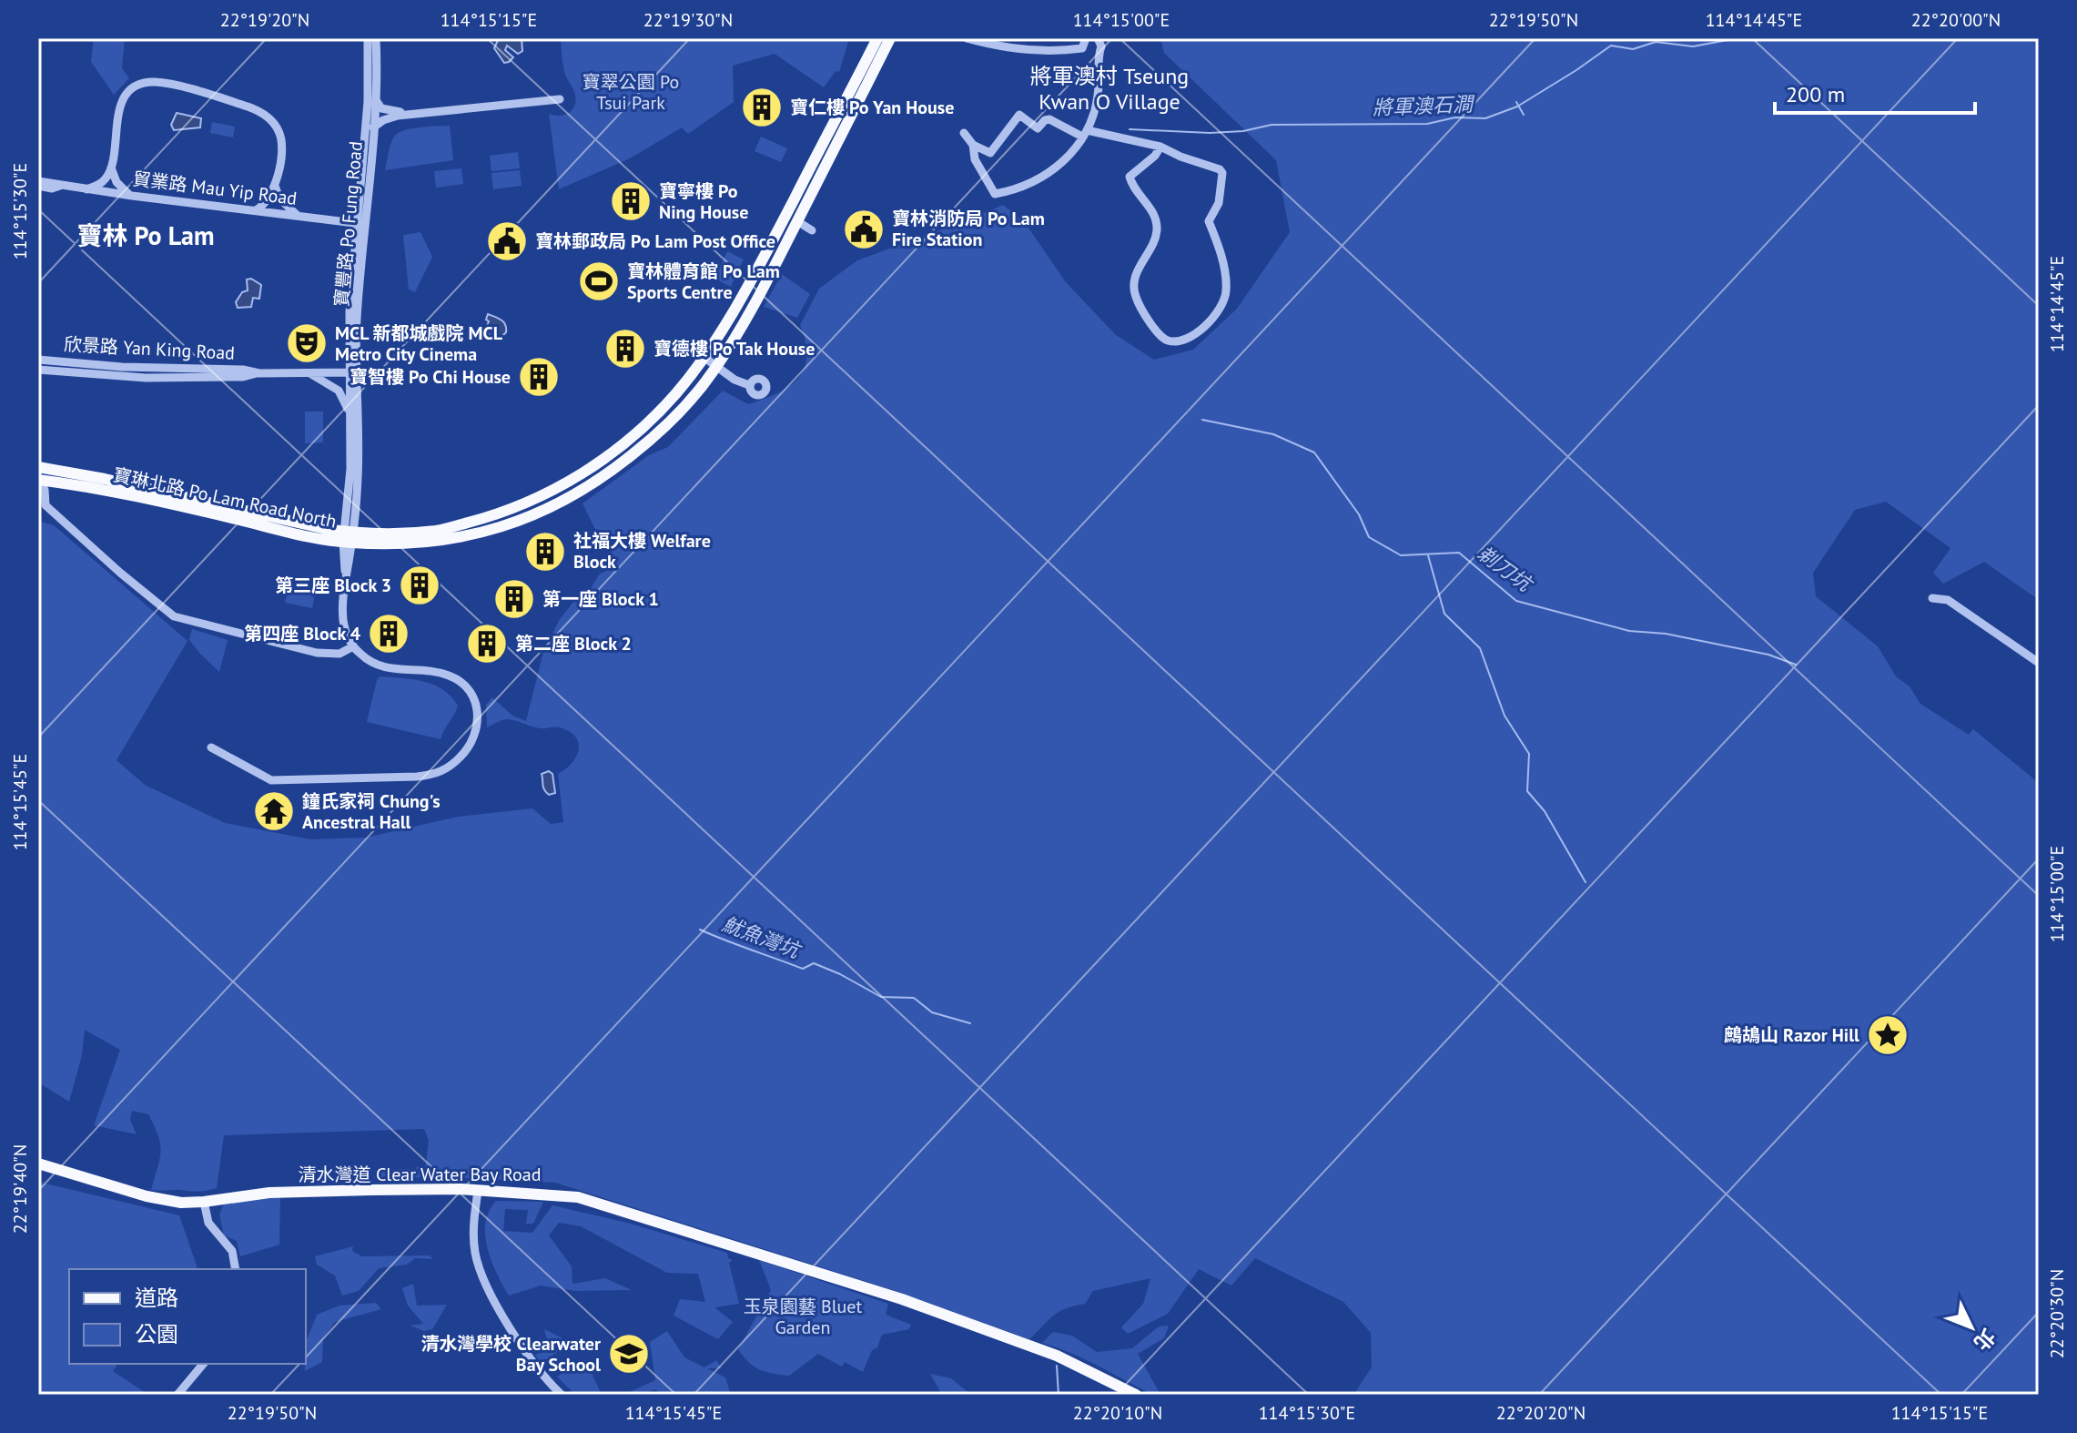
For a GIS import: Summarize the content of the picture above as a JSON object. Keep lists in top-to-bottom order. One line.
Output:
{"streets":{"main road":["寶琳北路 Po Lam Road North","清水灣道 Clear Water Bay Road"],"street":["貿業路 Mau Yip Road","寶豐路 Po Fung Road","欣景路 Yan King Road"]},"crossings":[["貿業路 Mau Yip Road","寶豐路 Po Fung Road"],["寶豐路 Po Fung Road","欣景路 Yan King Road"],["寶豐路 Po Fung Road","寶琳北路 Po Lam Road North"]],"districts":["將軍澳村 Tseung Kwan O Village","寶林 Po Lam"],"water":["將軍澳石澗","剃刀坑","魷魚灣坑"],"parks":["寶翠公園 Po Tsui Park","玉泉園藝 Bluet Garden"],"places":{"building":["寶仁樓 Po Yan House","寶寧樓 Po Ning House","寶德樓 Po Tak House","寶智樓 Po Chi House","社福大樓 Welfare Block","第三座 Block 3","第一座 Block 1","第四座 Block 4","第二座 Block 2"],"public building":["寶林消防局 Po Lam Fire Station","寶林郵政局 Po Lam Post Office"],"sports":["寶林體育館 Po Lam Sports Centre"],"theatre":["MCL 新都城戲院 MCL Metro City Cinema"],"temple":["鐘氏家祠 Chung's Ancestral Hall"],"place":["鷓鴣山 Razor Hill"],"school or university":["清水灣學校 Clearwater Bay School"]},"legend":["道路","公園"],"scale_bar":"200 m","north":"bottom right","coordinates":["22°19'20\"N","114°15'15\"E","22°19'30\"N","114°15'00\"E","22°19'50\"N","114°14'45\"E","22°20'00\"N","114°15'30\"E","114°15'45\"E","22°19'40\"N","22°20'30\"N","22°20'10\"N","22°20'20\"N"]}
